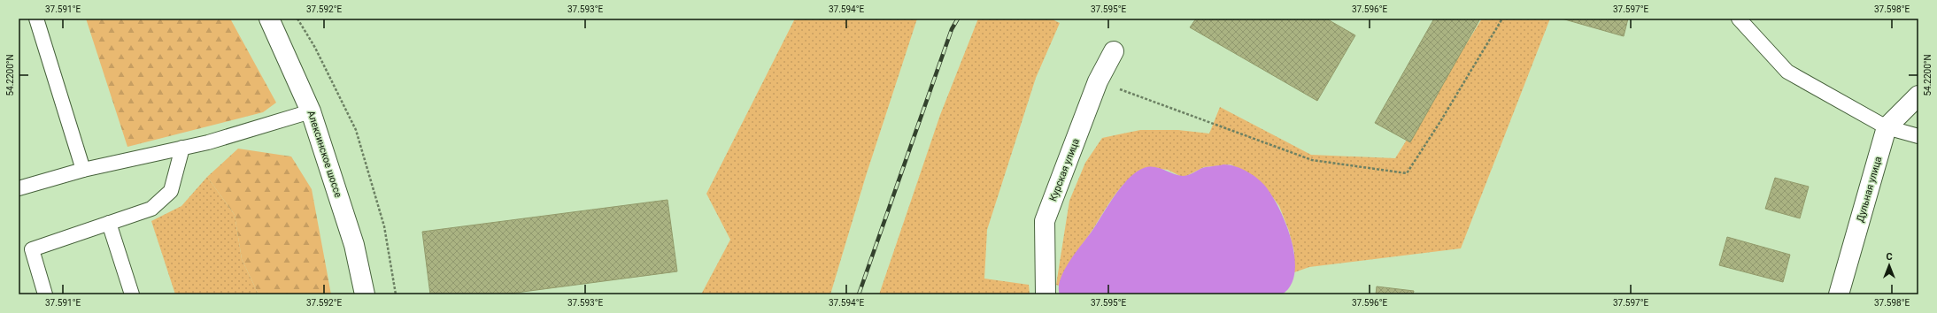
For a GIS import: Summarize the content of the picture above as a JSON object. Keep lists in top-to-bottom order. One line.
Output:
{"streets":{"street":["Алексинское шоссе","Курская улица","Дульная улица"]},"north":"top","coordinates":["37.591°E","37.592°E","37.593°E","37.594°E","37.595°E","37.596°E","37.597°E","37.598°E","54.2200°N"]}
